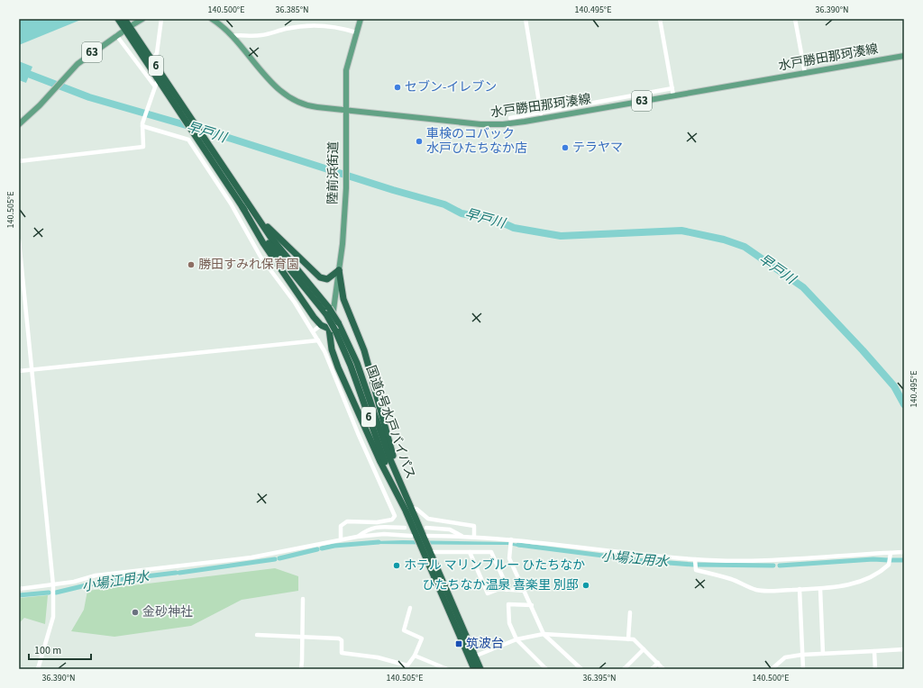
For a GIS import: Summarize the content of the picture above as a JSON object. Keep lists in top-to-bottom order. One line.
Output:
{"streets":{"highway":["6","国道6号水戸バイパス"],"main road":["63","水戸勝田那珂湊線","陸前浜街道"]},"crossings":[["水戸勝田那珂湊線","陸前浜街道"],["6","国道6号水戸バイパス"],["陸前浜街道","国道6号水戸バイパス"]],"water":["早戸川","小場江用水"],"places":{"other":["セブン-イレブン","車検のコバック 水戸ひたちなか店","テラヤマ","勝田すみれ保育園","ホテル マリンブルー ひたちなか","ひたちなか温泉 喜楽里 別邸","金砂神社"],"transit":["筑波台"]},"scale_bar":"100 m","coordinates":["140.500°E","36.385°N","140.495°E","36.390°N","140.505°E","36.395°N"]}
